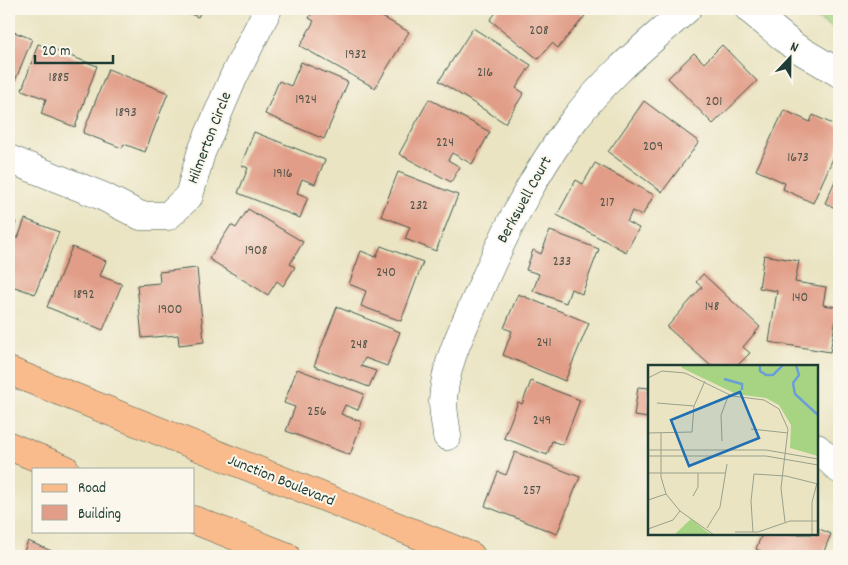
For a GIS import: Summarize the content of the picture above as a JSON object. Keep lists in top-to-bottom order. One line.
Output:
{"streets":{"main road":["Junction Boulevard"],"street":["Hilmerton Circle","Berkswell Court"]},"house_numbers":["208","1932","216","1885","1924","201","1893","224","209","1673","1916","217","232","1908","233","240","1892","140","148","1900","241","248","256","249","257"],"legend":["Road","Building"],"scale_bar":"20 m","north":"top"}
